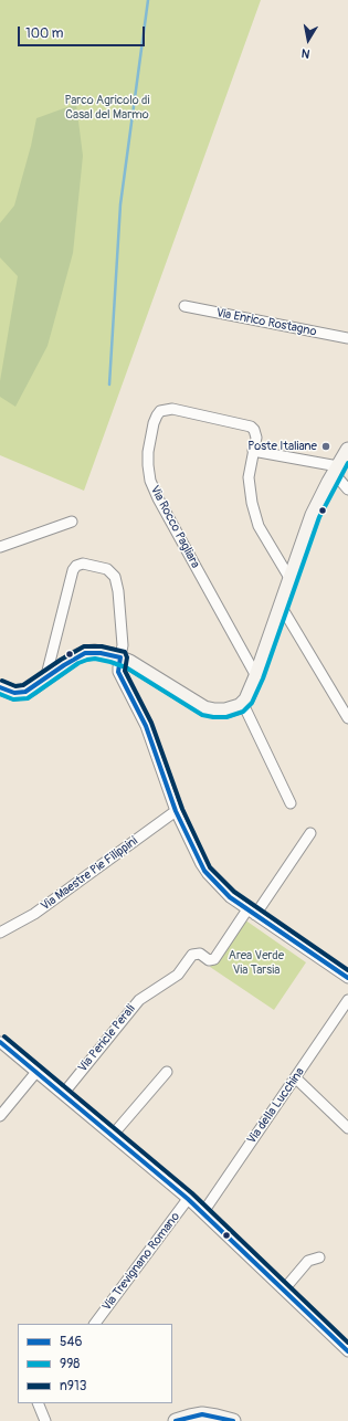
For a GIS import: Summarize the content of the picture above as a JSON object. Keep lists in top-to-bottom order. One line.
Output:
{"streets":{"street":["Via Enrico Rostagno","Via Rocco Pagliara","Via Maestre Pie Filippini","Via Pericle Perali","Via della Lucchina","Via Trevignano Romano"]},"parks":["Parco Agricolo di Casal del Marmo","Area Verde Via Tarsia"],"places":["Poste Italiane"],"lines":["transit line 998","transit line n913","transit line 546"],"legend":["546","998","n913"],"scale_bar":"100 m","north":"bottom"}
